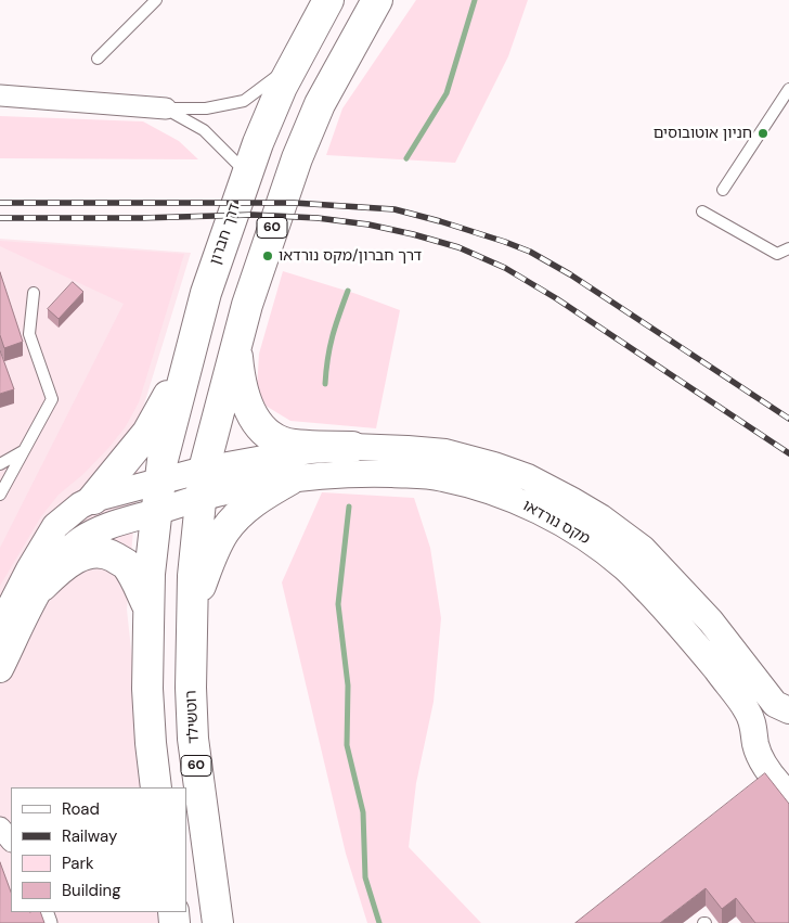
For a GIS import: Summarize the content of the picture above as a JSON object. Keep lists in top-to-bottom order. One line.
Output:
{"streets":{"highway":["60","דרך חברון","רוטשילד"],"street":["מקס נורדאו"]},"crossings":[["60","מקס נורדאו"],["60","רוטשילד"]],"places":["חניון אוטובוסים","דרך חברון/מקס נורדאו"],"legend":["Road","Railway","Park","Building"]}
